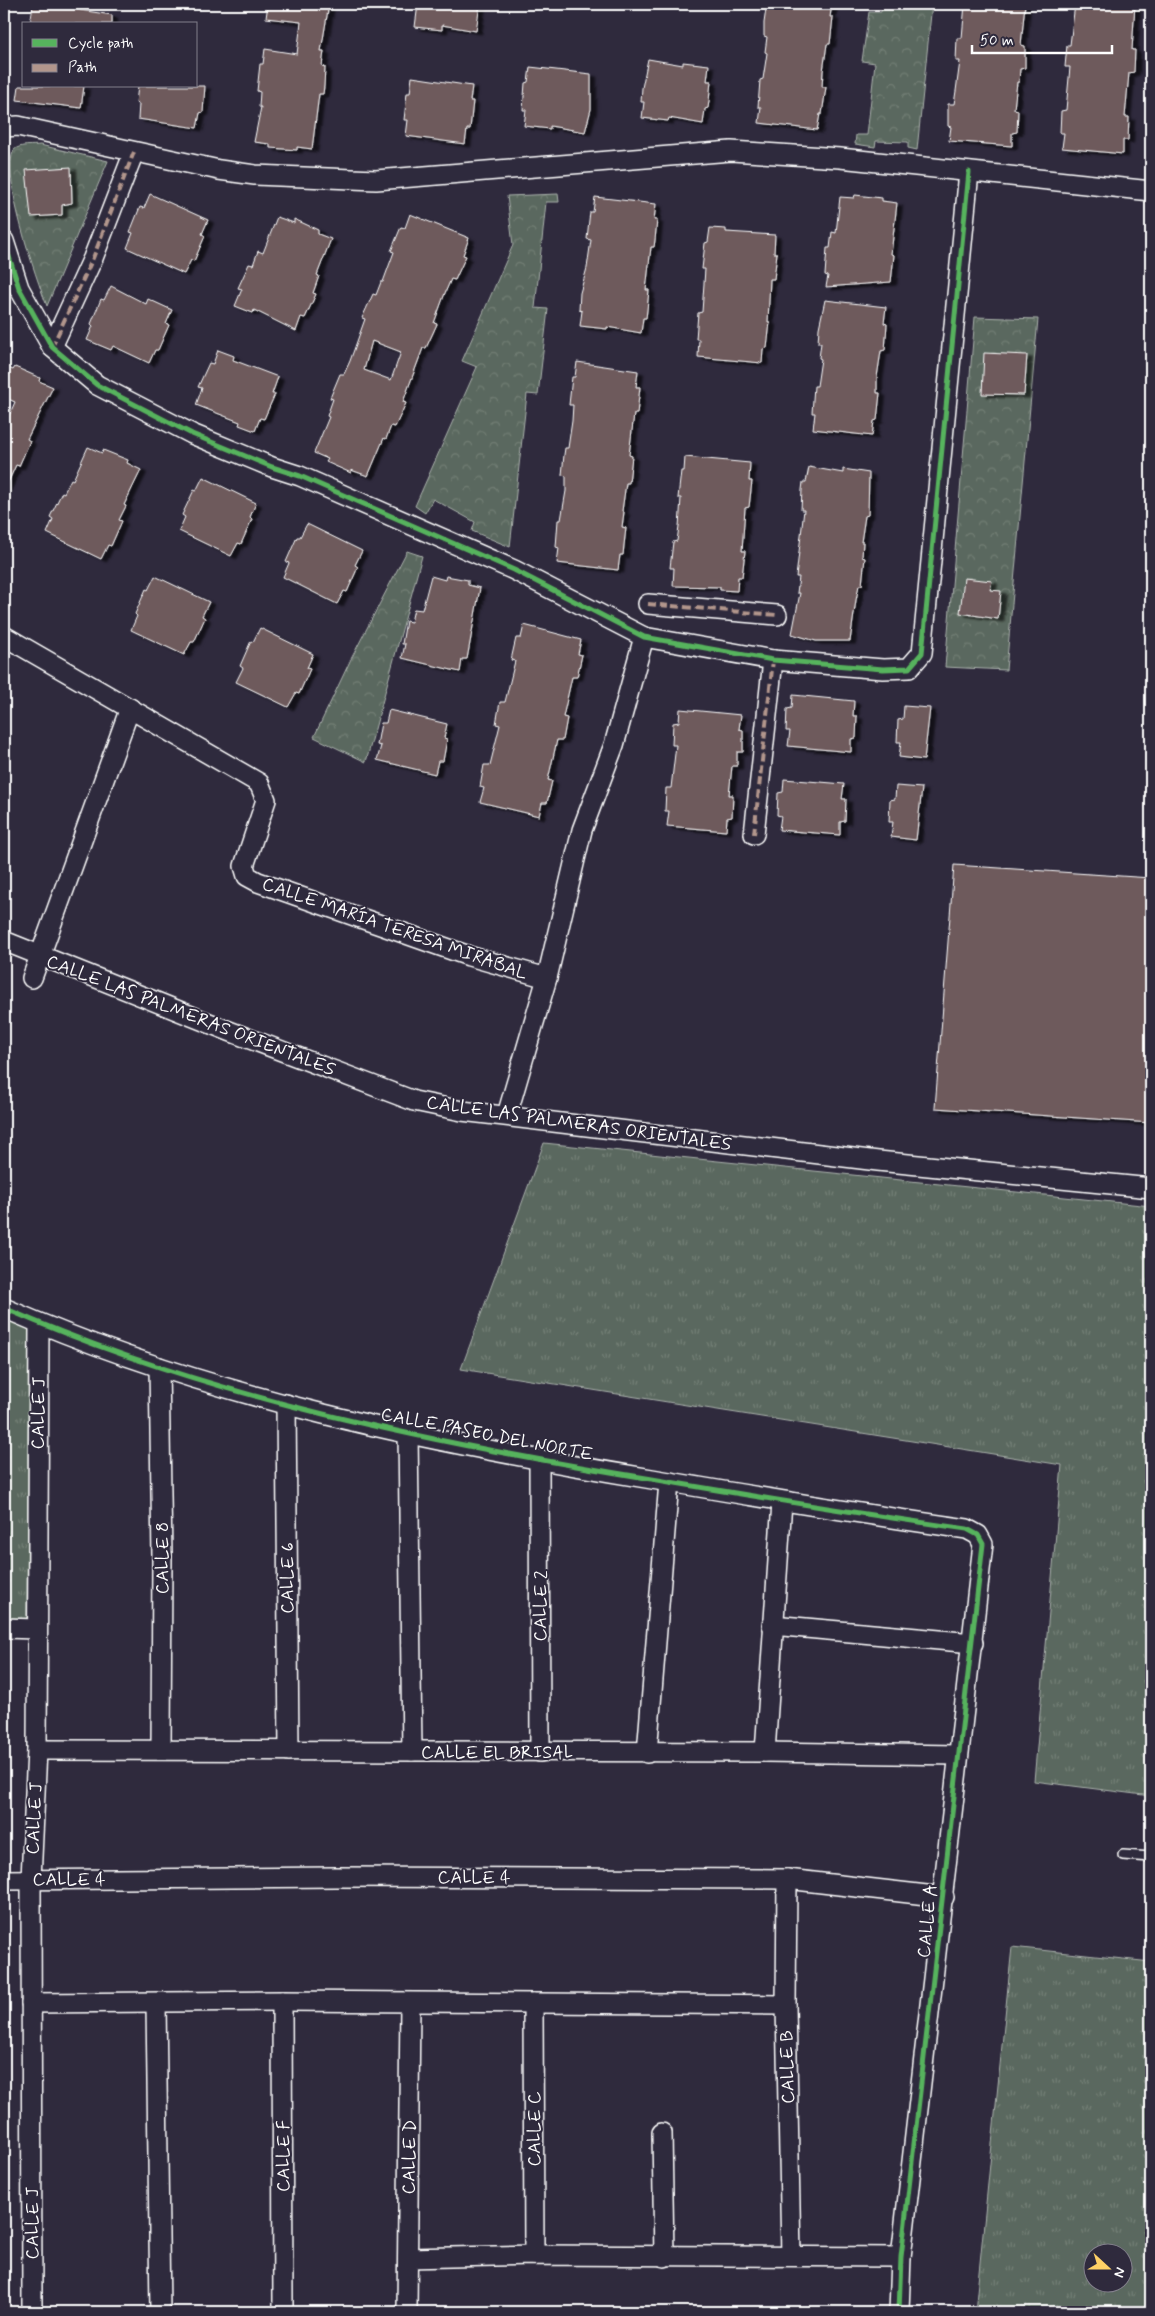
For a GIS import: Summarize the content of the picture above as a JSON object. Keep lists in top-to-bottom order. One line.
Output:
{"streets":{"street":["CALLE MARÍA TERESA MIRABAL","CALLE LAS PALMERAS ORIENTALES","CALLE J","CALLE PASEO DEL NORTE","CALLE 8","CALLE 6","CALLE 2","CALLE EL BRISAL","CALLE 4","CALLE A","CALLE B","CALLE C","CALLE F","CALLE D"]},"crossings":[["CALLE J","CALLE PASEO DEL NORTE"],["CALLE J","CALLE EL BRISAL"],["CALLE J","CALLE 4"],["CALLE PASEO DEL NORTE","CALLE 8"],["CALLE PASEO DEL NORTE","CALLE 6"],["CALLE PASEO DEL NORTE","CALLE 2"],["CALLE PASEO DEL NORTE","CALLE A"],["CALLE 8","CALLE EL BRISAL"],["CALLE 6","CALLE EL BRISAL"],["CALLE 2","CALLE EL BRISAL"],["CALLE EL BRISAL","CALLE A"],["CALLE 4","CALLE A"],["CALLE 4","CALLE B"]],"legend":["Cycle path","Path"],"scale_bar":"50 m","north":"right"}
